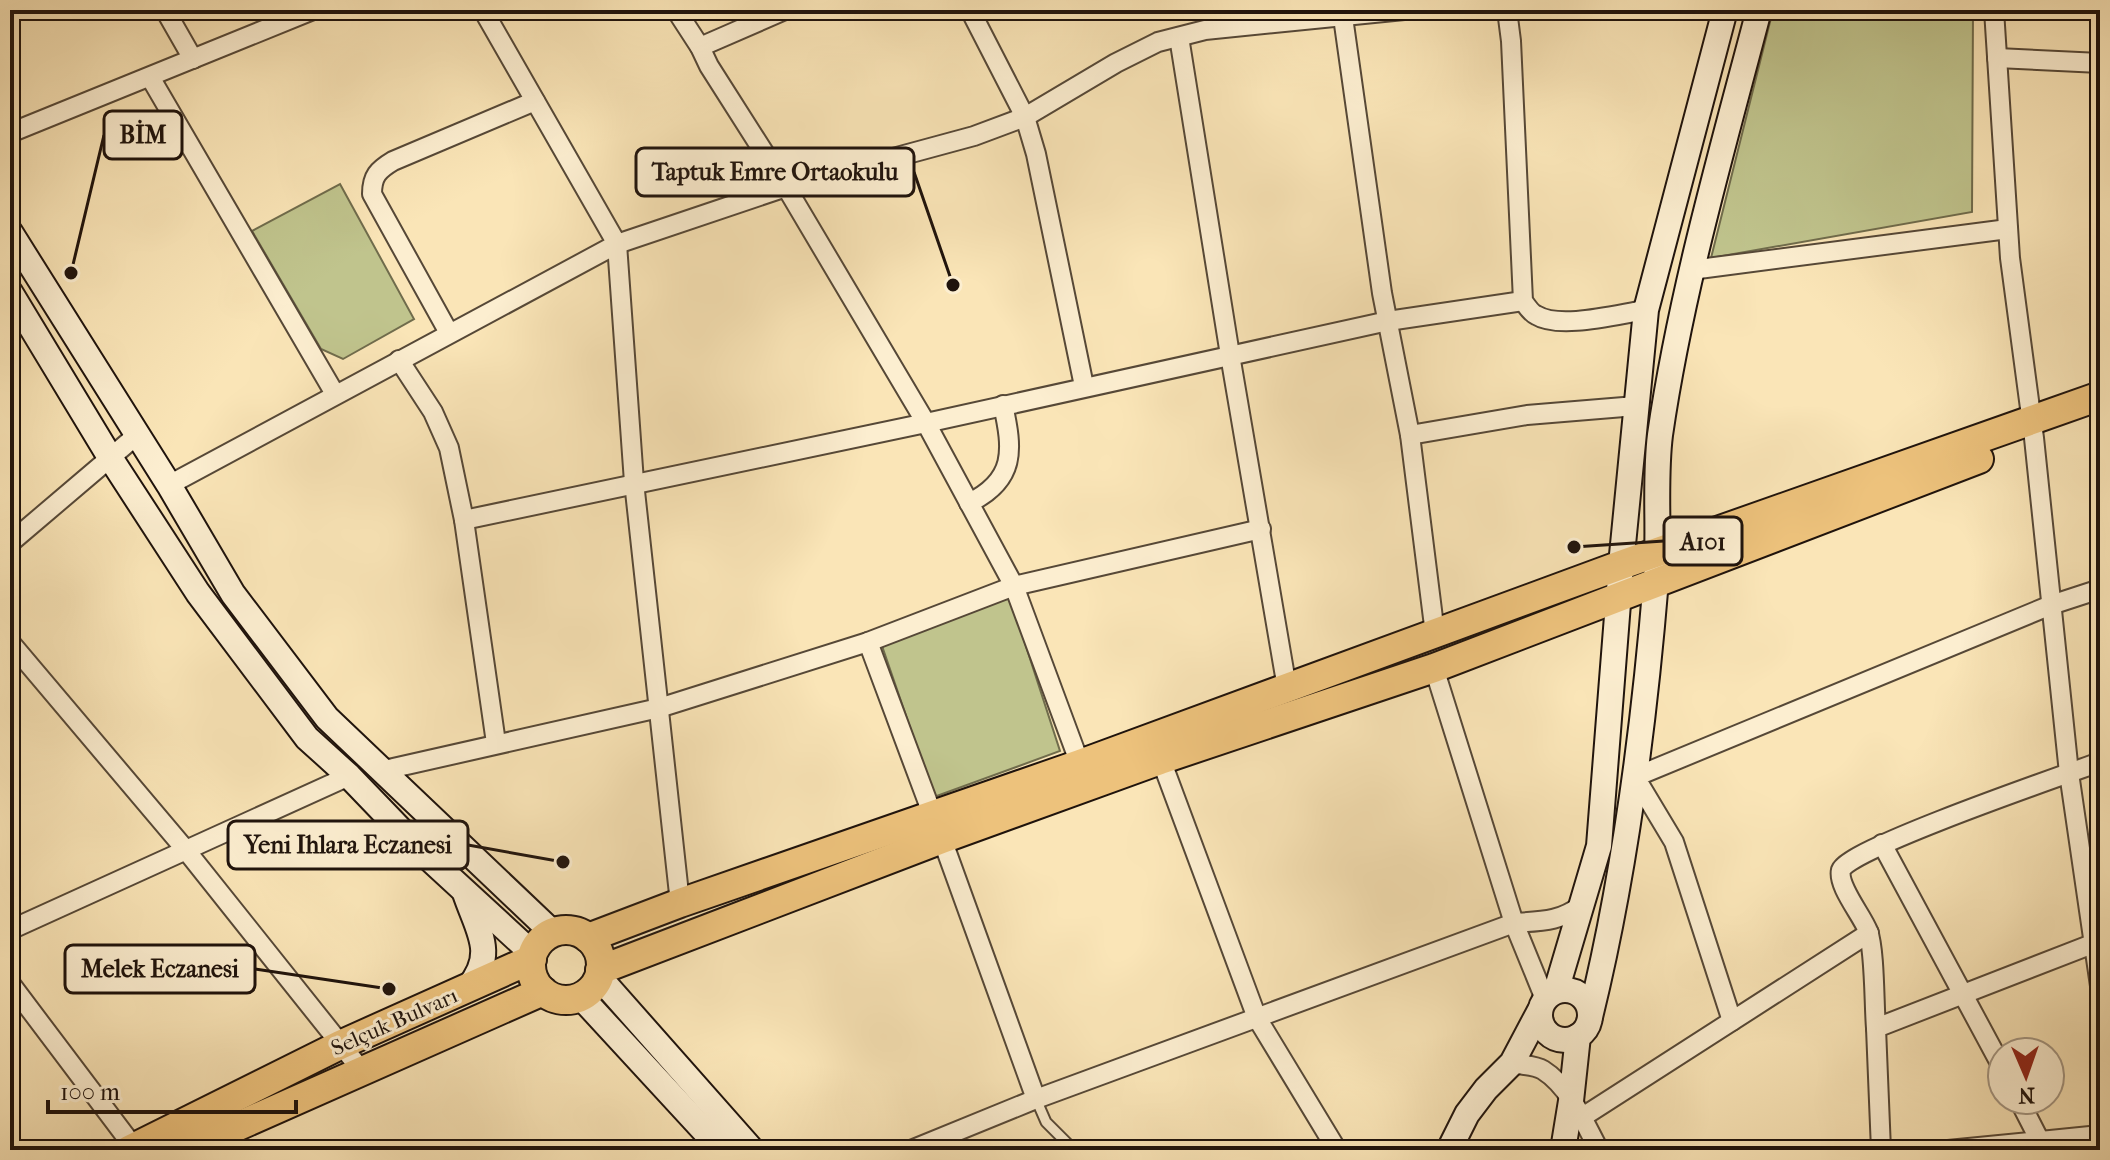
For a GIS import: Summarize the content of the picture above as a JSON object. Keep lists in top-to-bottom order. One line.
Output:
{"streets":{"main road":["Selçuk Bulvarı"]},"places":["BİM","Taptuk Emre Ortaokulu","A101","Yeni Ihlara Eczanesi","Melek Eczanesi"],"scale_bar":"100 m","north":"bottom"}
